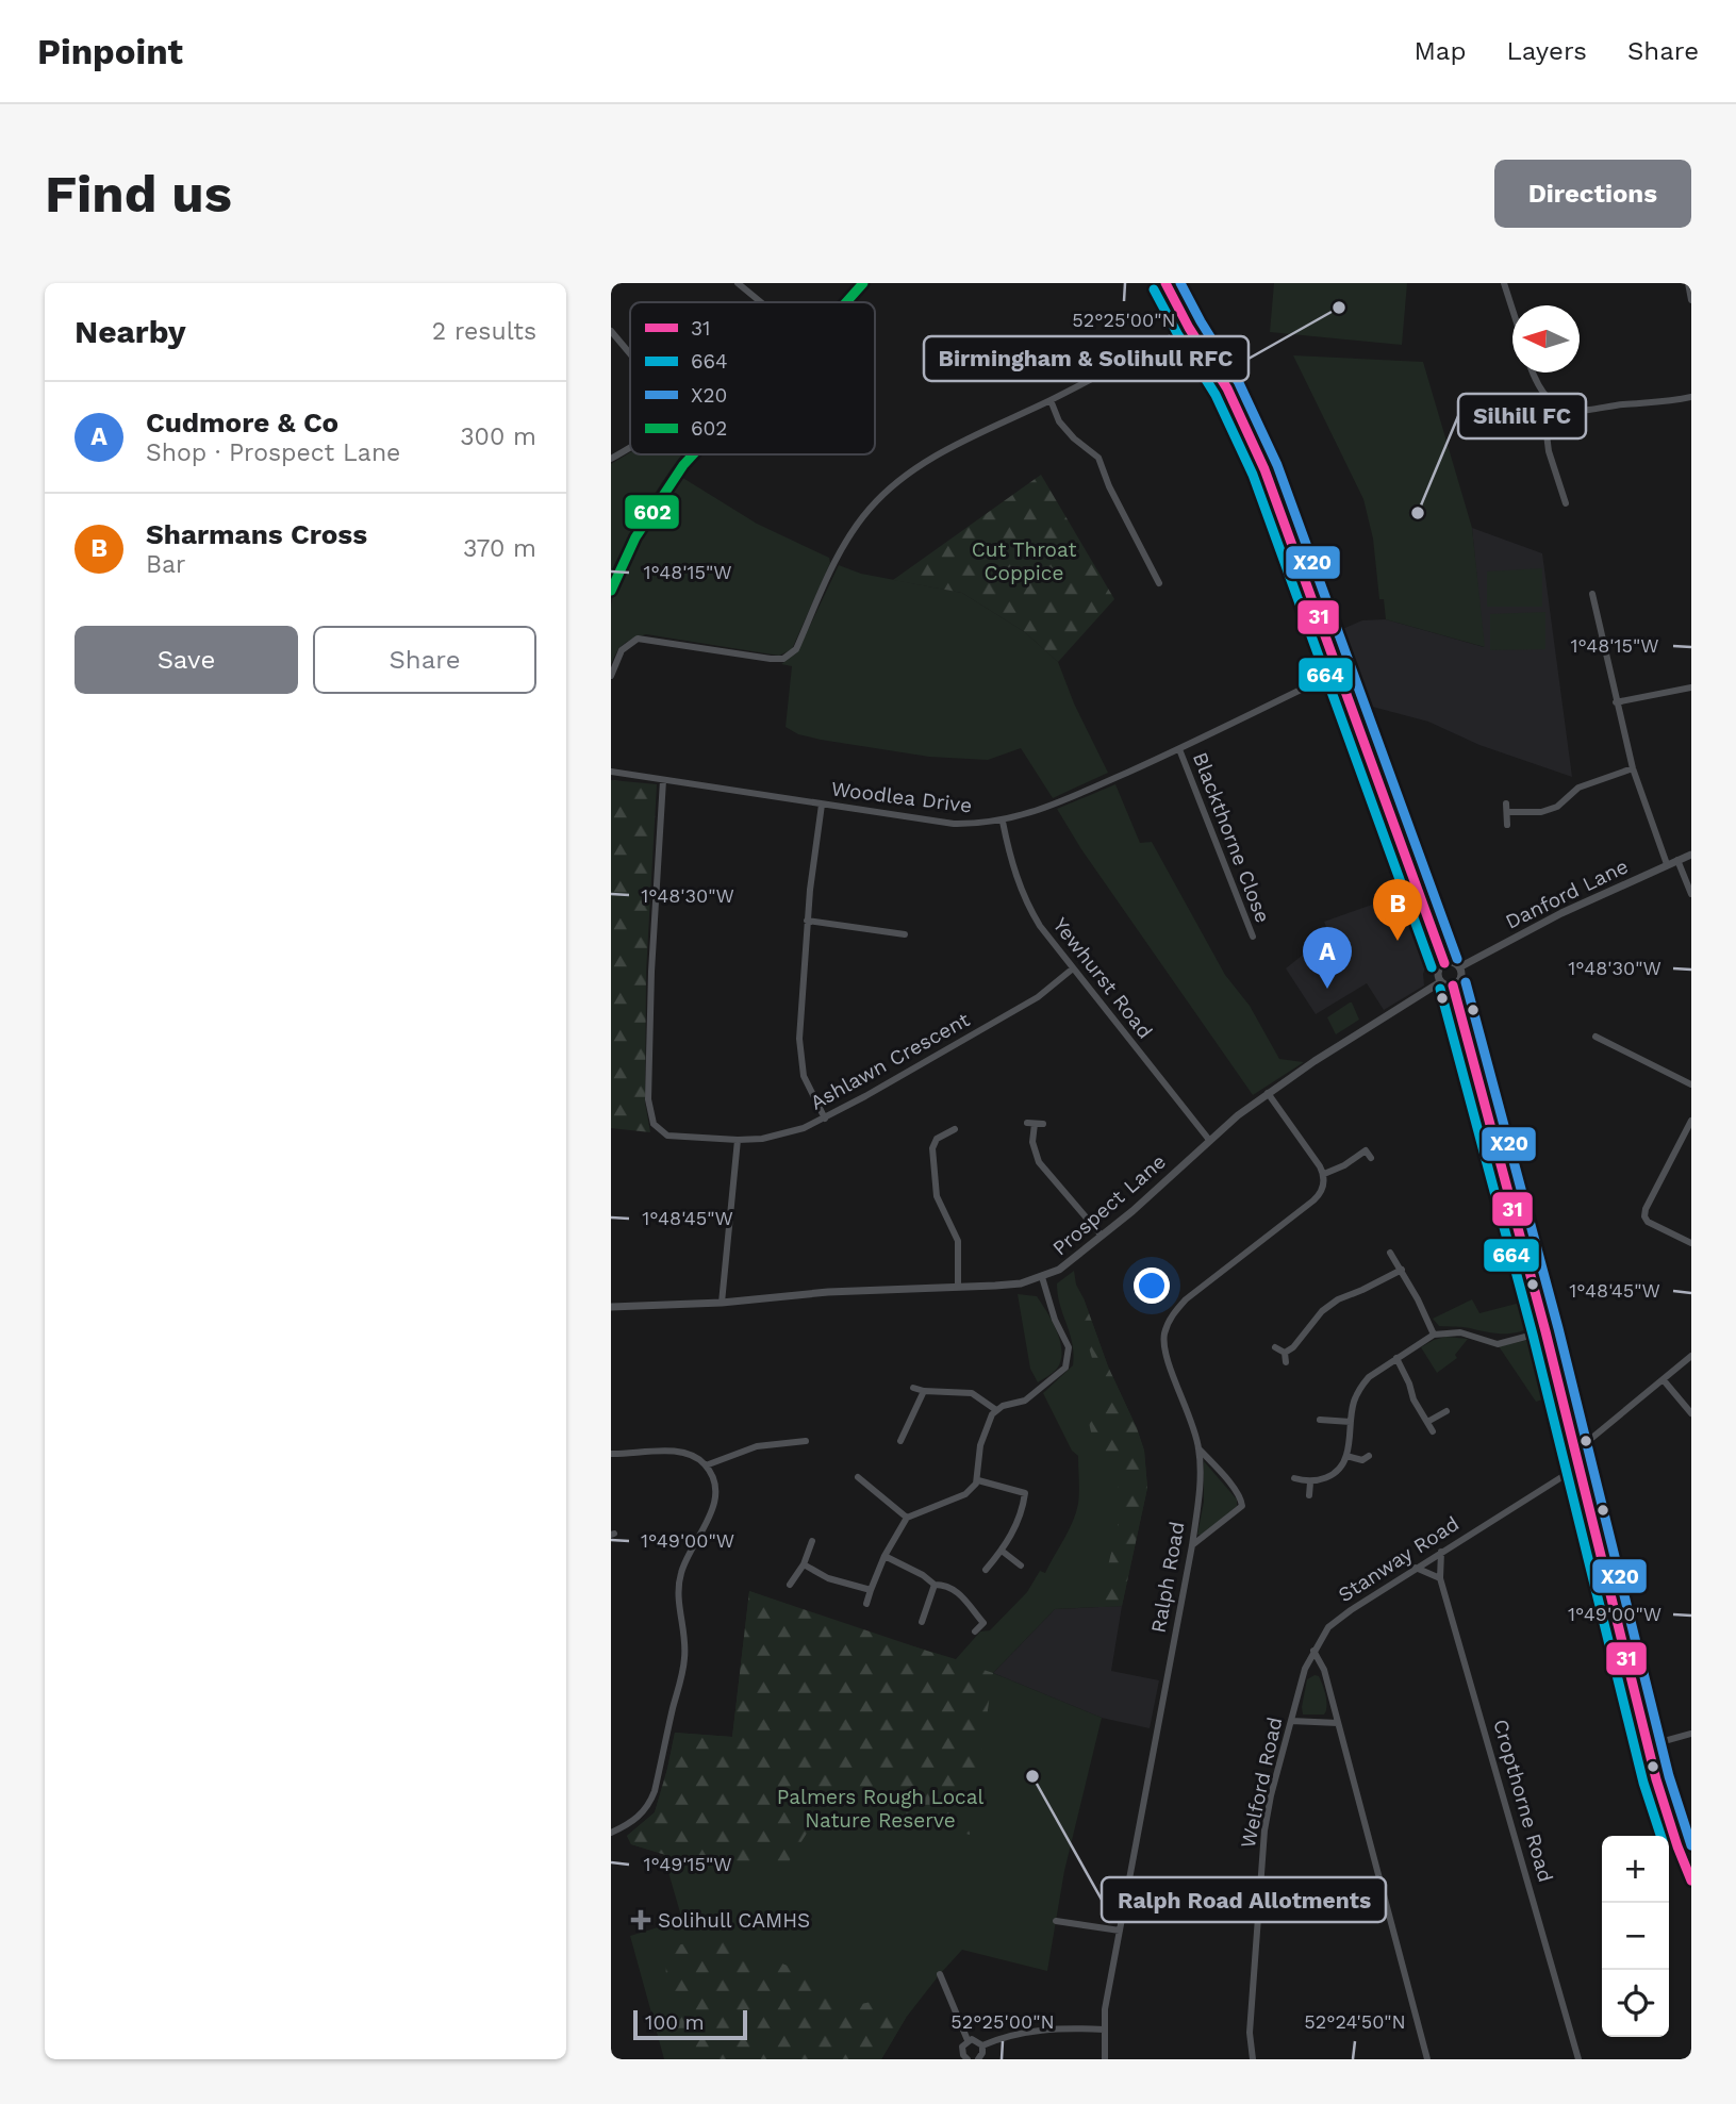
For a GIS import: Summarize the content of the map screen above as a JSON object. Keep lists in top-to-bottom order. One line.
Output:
{"streets":{"street":["Woodlea Drive","Blackthorne Close","Danford Lane","Yewhurst Road","Ashlawn Crescent","Prospect Lane","Stanway Road","Ralph Road","Welford Road","Cropthorne Road"]},"crossings":[["Woodlea Drive","Blackthorne Close"],["Woodlea Drive","Yewhurst Road"],["Woodlea Drive","Ashlawn Crescent"],["Danford Lane","Prospect Lane"],["Yewhurst Road","Ashlawn Crescent"],["Yewhurst Road","Prospect Lane"],["Stanway Road","Welford Road"],["Stanway Road","Cropthorne Road"]],"parks":["Cut Throat Coppice","Palmers Rough Local Nature Reserve"],"places":{"other":["Birmingham & Solihull RFC","Silhill FC","Ralph Road Allotments"],"health":["Solihull CAMHS"]},"lines":["transit line 31","transit line X20","transit line 602","transit line 664"],"legend":["31","664","X20","602"],"scale_bar":"100 m","north":"left","page":{"header":"Pinpoint","nav":["Map","Layers","Share"],"buttons":["Directions",["Save","Share"]],"title":"Find us","heading":["Nearby","2 results"],"list":[{"mark":"A","name":"Cudmore & Co","note":"Shop · Prospect Lane","value":"300 m"},{"mark":"B","name":"Sharmans Cross","note":"Bar","value":"370 m"}],"pins":["B","A"],"map_buttons":["+","−"],"scale":"100 m"},"coordinates":["52°25'00\"N","1°48'15\"W","1°48'30\"W","1°48'45\"W","1°49'00\"W","1°49'15\"W","52°24'50\"N"]}
